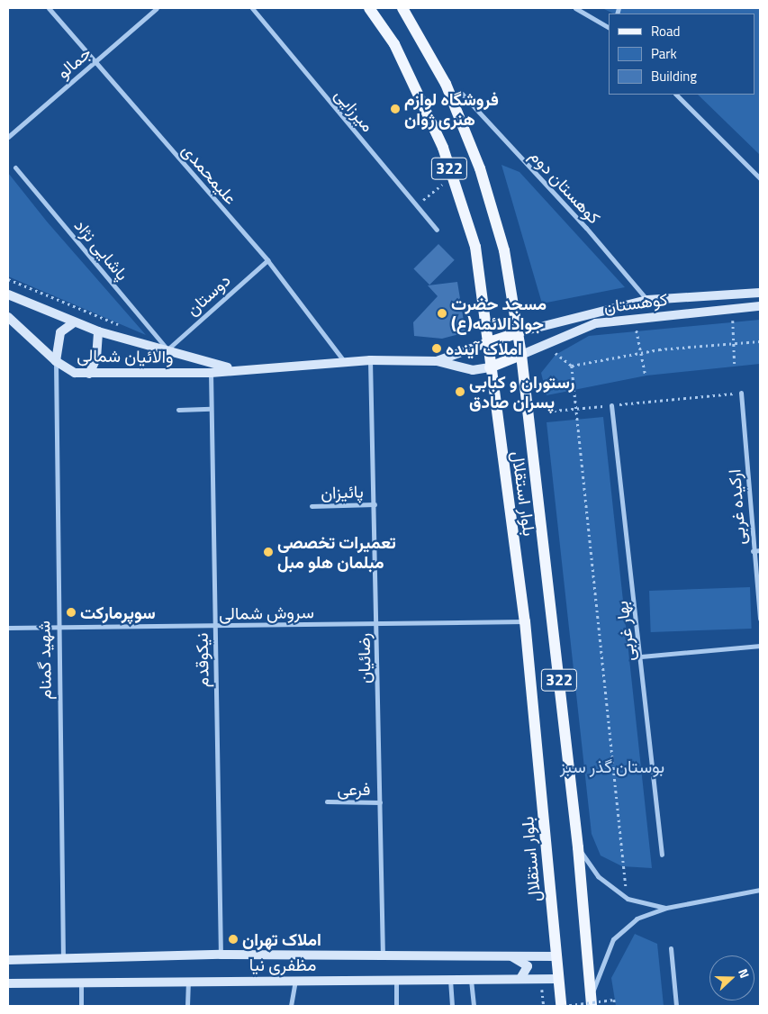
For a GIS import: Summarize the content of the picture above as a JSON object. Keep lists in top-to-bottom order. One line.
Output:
{"streets":{"main road":["322","کوهستان","والائیان شمالی","بلوار استقلال","مظفری نیا"],"street":["جمالو","میرزایی","علیمحمدی","کوهستان دوم","پاشایی نژاد","دوستان","پائیزان","ارکیده غربی","سروش شمالی","بهار غربی","رضائیان","شهید گمنام","نیکوقدم","فرعی"]},"crossings":[["جمالو","علیمحمدی"],["علیمحمدی","دوستان"],["علیمحمدی","والائیان شمالی"],["کوهستان دوم","کوهستان"],["پاشایی نژاد","دوستان"],["پاشایی نژاد","والائیان شمالی"],["دوستان","والائیان شمالی"],["کوهستان","بلوار استقلال"],["والائیان شمالی","بلوار استقلال"],["والائیان شمالی","رضائیان"],["والائیان شمالی","شهید گمنام"],["والائیان شمالی","نیکوقدم"],["پائیزان","رضائیان"],["بلوار استقلال","سروش شمالی"],["بلوار استقلال","مظفری نیا"],["سروش شمالی","رضائیان"],["سروش شمالی","شهید گمنام"],["سروش شمالی","نیکوقدم"],["رضائیان","فرعی"],["رضائیان","مظفری نیا"],["شهید گمنام","مظفری نیا"],["نیکوقدم","مظفری نیا"]],"parks":["بوستان گذر سبز"],"places":["فروشگاه لوازم هنری ژوان","مسجد حضرت جوادالائمه(ع)","املاک آینده","رستوران و کبابی پسران صادق","تعمیرات تخصصی مبلمان هلو مبل","سوپرمارکت","املاک تهران"],"legend":["Road","Park","Building"],"north":"right"}
